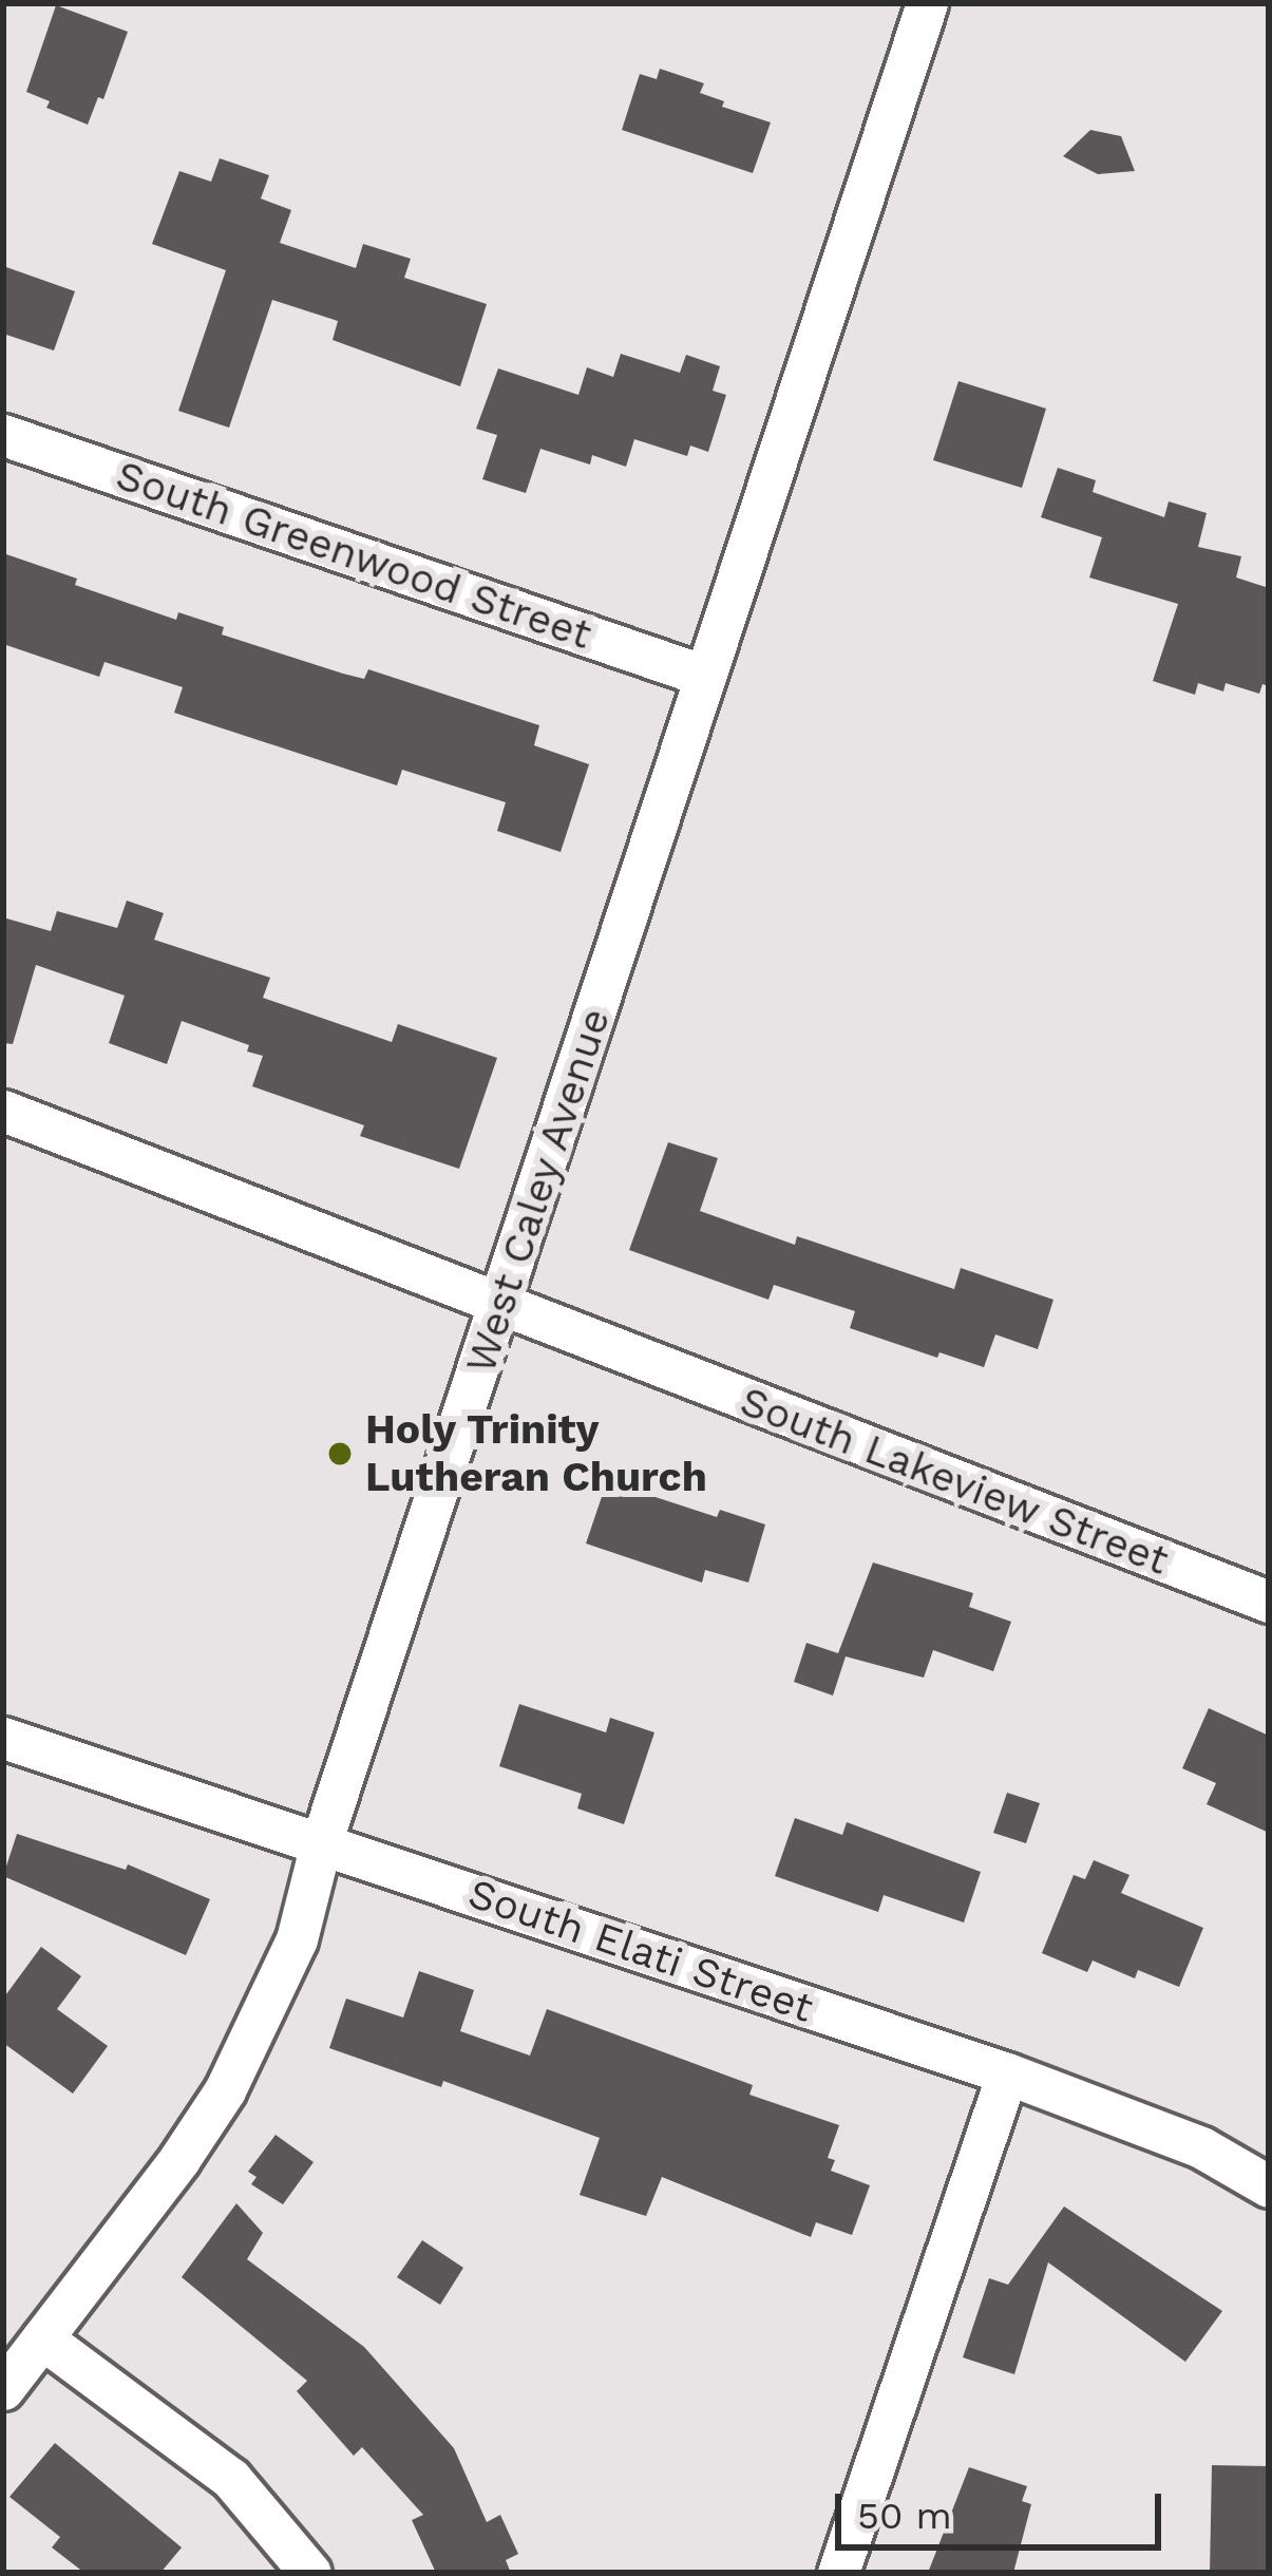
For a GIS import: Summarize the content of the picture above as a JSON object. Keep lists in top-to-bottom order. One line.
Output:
{"streets":{"street":["South Greenwood Street","West Caley Avenue","South Lakeview Street","South Elati Street"]},"crossings":[["South Greenwood Street","West Caley Avenue"],["West Caley Avenue","South Lakeview Street"],["West Caley Avenue","South Elati Street"]],"places":["Holy Trinity Lutheran Church"],"scale_bar":"50 m"}
